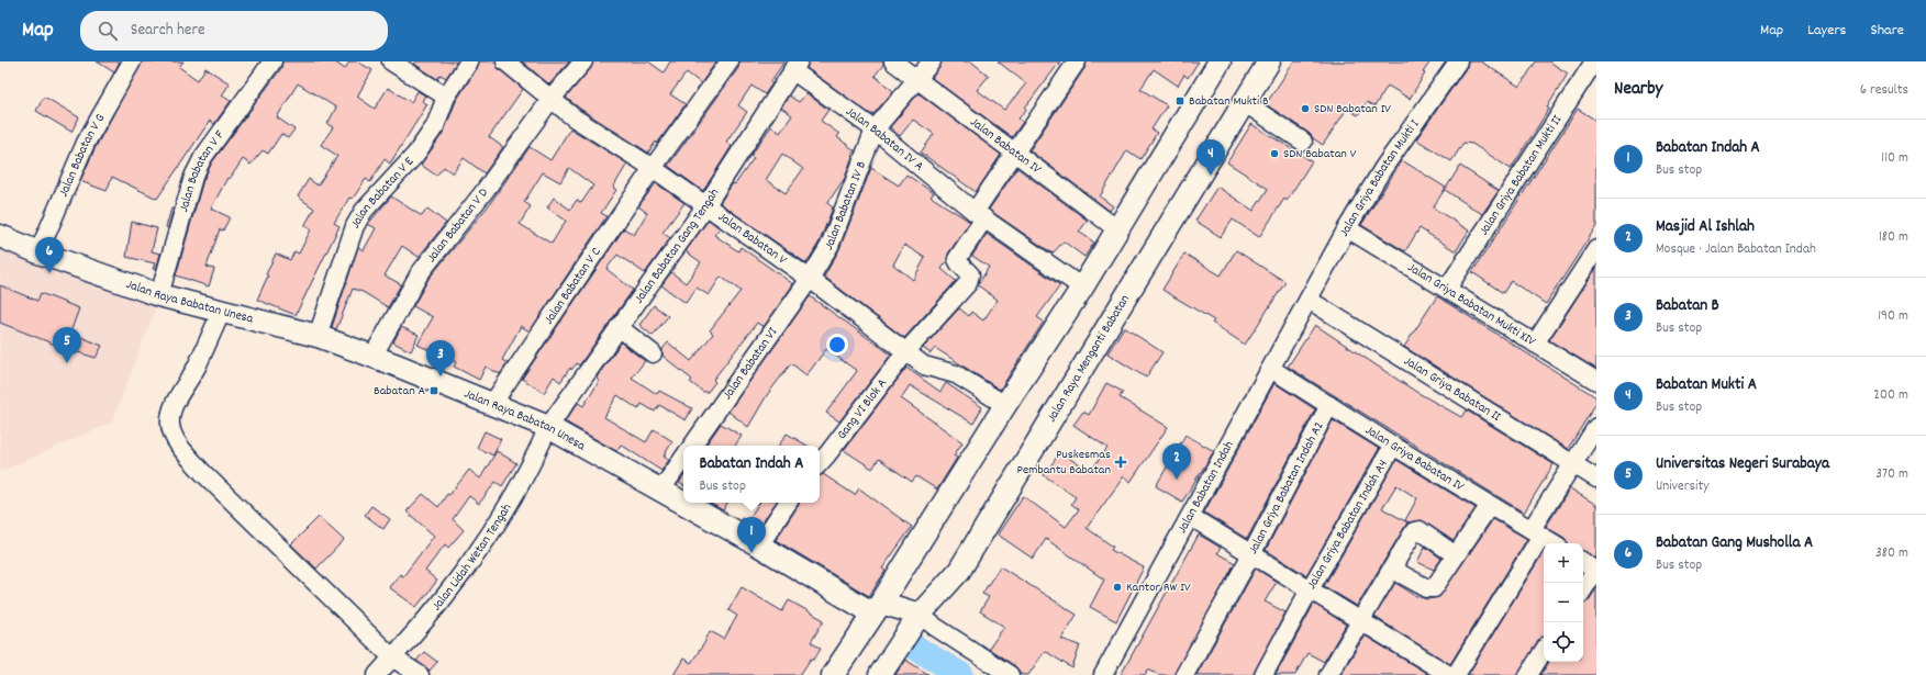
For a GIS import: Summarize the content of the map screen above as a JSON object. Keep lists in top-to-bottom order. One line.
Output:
{"streets":{"main road":["Jalan Raya Babatan Unesa","Jalan Raya Menganti Babatan"],"street":["Jalan Babatan IV A","Jalan Babatan IV","Jalan Babatan V G","Jalan Babatan V F","Jalan Griya Babatan Mukti II","Jalan Griya Babatan Mukti I","Jalan Babatan V E","Jalan Babatan IV B","Jalan Babatan V D","Jalan Babatan V","Jalan Babatan Gang Tengah","Jalan Babatan V C","Jalan Griya Babatan Mukti XIV","Jalan Babatan VI","Jalan Griya Babatan II","Gang VI Blok A","Jalan Griya Babatan IV","Jalan Griya Babatan Indah A2","Jalan Babatan Indah","Jalan Griya Babatan Indah A4","Jalan Lidah Wetan Tengah"]},"crossings":[["Jalan Babatan IV A","Jalan Babatan IV B"],["Jalan Babatan IV A","Jalan Babatan Gang Tengah"],["Jalan Babatan IV","Jalan Babatan IV B"],["Jalan Babatan V G","Jalan Raya Babatan Unesa"],["Jalan Babatan V F","Jalan Raya Babatan Unesa"],["Jalan Griya Babatan Mukti II","Jalan Griya Babatan Mukti XIV"],["Jalan Griya Babatan Mukti I","Jalan Griya Babatan Mukti XIV"],["Jalan Griya Babatan Mukti I","Jalan Griya Babatan II"],["Jalan Griya Babatan Mukti I","Jalan Babatan Indah"],["Jalan Babatan V E","Jalan Raya Babatan Unesa"],["Jalan Babatan IV B","Jalan Babatan V"],["Jalan Babatan IV B","Jalan Babatan VI"],["Jalan Babatan V D","Jalan Babatan V"],["Jalan Babatan V D","Jalan Raya Babatan Unesa"],["Jalan Babatan V","Jalan Babatan Gang Tengah"],["Jalan Babatan V","Jalan Babatan V C"],["Jalan Babatan V","Jalan Babatan VI"],["Jalan Babatan V","Gang VI Blok A"],["Jalan Babatan Gang Tengah","Jalan Raya Babatan Unesa"],["Jalan Babatan Gang Tengah","Jalan Lidah Wetan Tengah"],["Jalan Babatan V C","Jalan Raya Babatan Unesa"],["Jalan Raya Babatan Unesa","Jalan Lidah Wetan Tengah"],["Jalan Griya Babatan II","Jalan Babatan Indah"],["Jalan Griya Babatan IV","Jalan Griya Babatan Indah A2"],["Jalan Griya Babatan IV","Jalan Babatan Indah"],["Jalan Griya Babatan IV","Jalan Griya Babatan Indah A4"],["Jalan Griya Babatan Indah A2","Jalan Babatan Indah"],["Jalan Griya Babatan Indah A2","Jalan Griya Babatan Indah A4"]],"places":{"transit":["Babatan Mukti B","Babatan A"],"other":["SDN Babatan IV","SDN Babatan V","Kantor RW IV"],"health":["Puskesmas Pembantu Babatan"]},"page":{"header":"Map","search":"Search here","nav":["Map","Layers","Share"],"heading":["Nearby","6 results"],"list":[{"mark":"1","name":"Babatan Indah A","note":"Bus stop","value":"110 m"},{"mark":"2","name":"Masjid Al Ishlah","note":"Mosque · Jalan Babatan Indah","value":"180 m"},{"mark":"3","name":"Babatan B","note":"Bus stop","value":"190 m"},{"mark":"4","name":"Babatan Mukti A","note":"Bus stop","value":"200 m"},{"mark":"5","name":"Universitas Negeri Surabaya","note":"University","value":"370 m"},{"mark":"6","name":"Babatan Gang Musholla A","note":"Bus stop","value":"380 m"}],"pins":["4","6","5","3","2","1"],"popup":["Babatan Indah A","Bus stop"],"map_buttons":["+","−"]}}
